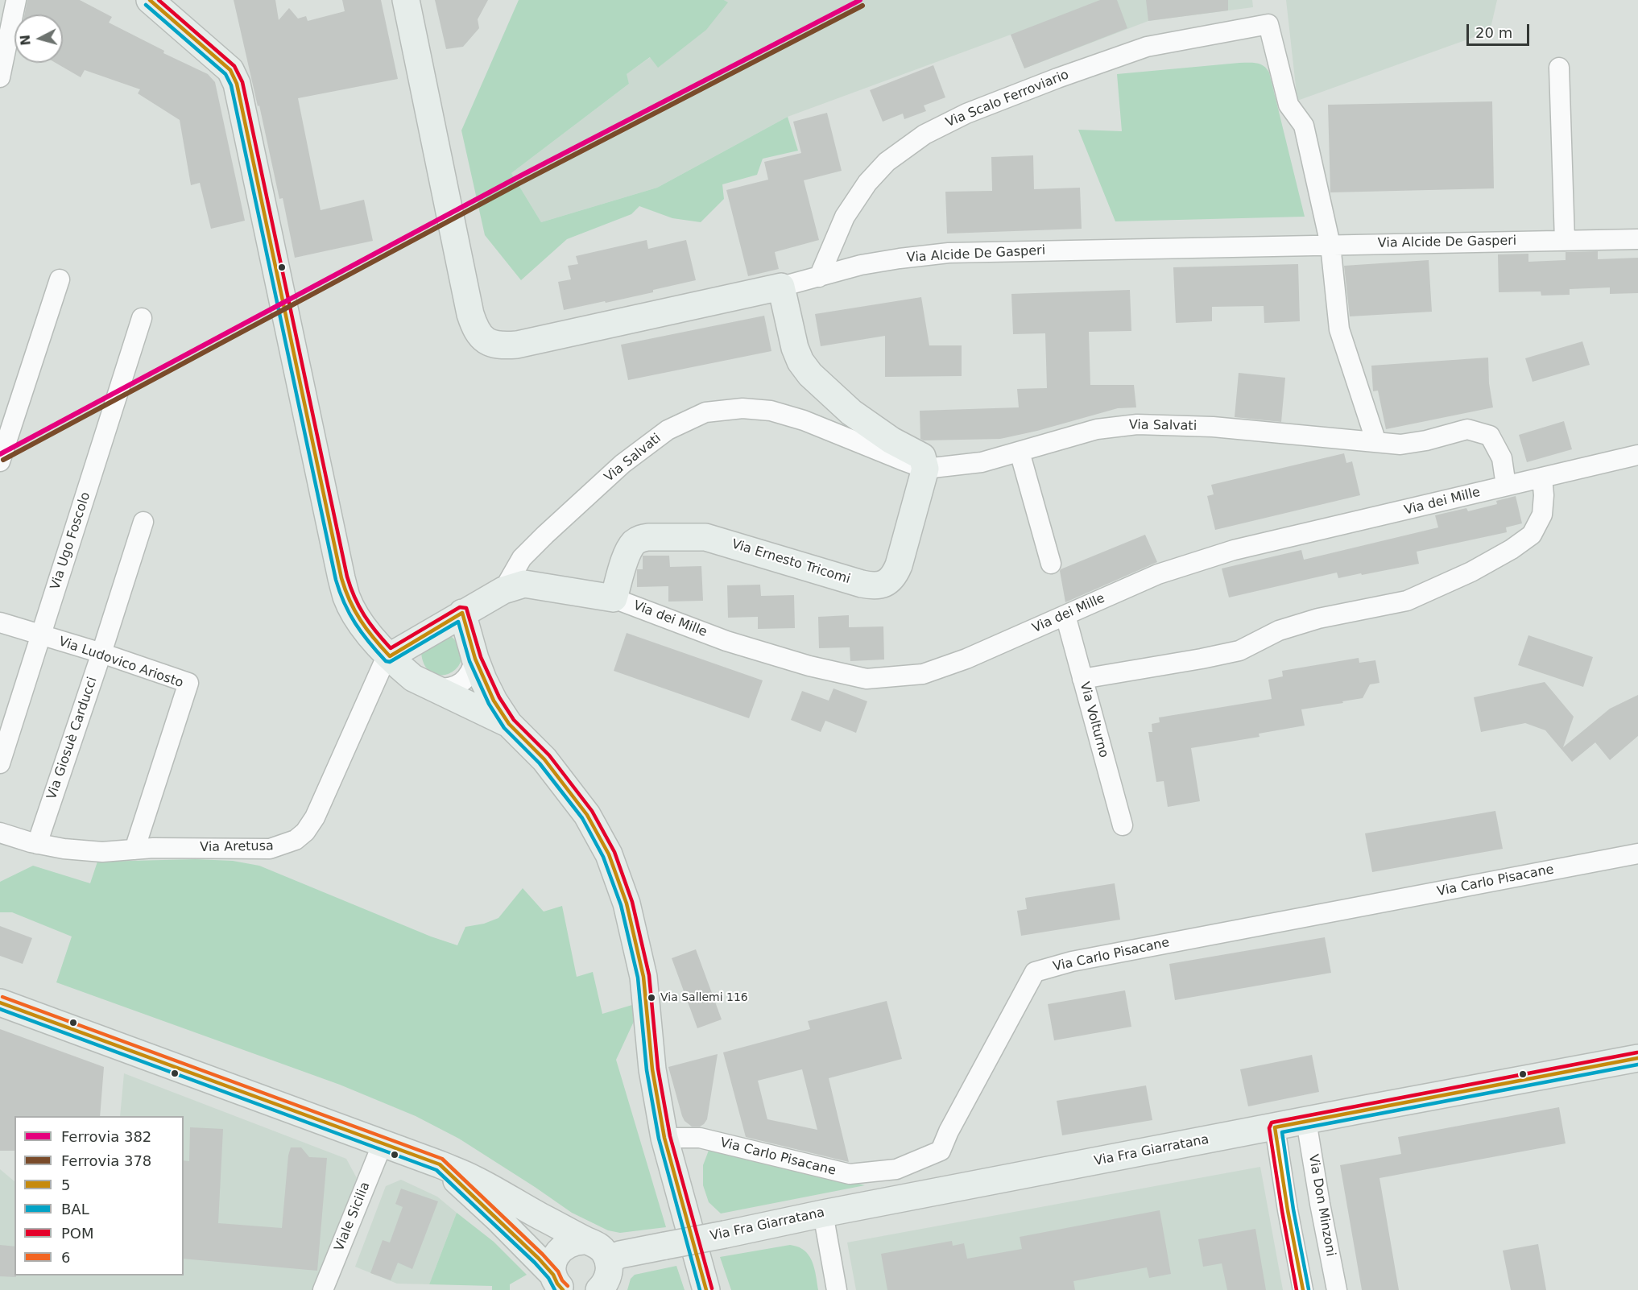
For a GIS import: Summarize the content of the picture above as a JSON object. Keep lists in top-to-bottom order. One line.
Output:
{"streets":{"street":["Via Scalo Ferroviario","Via Alcide De Gasperi","Via Salvati","Via dei Mille","Via Ugo Foscolo","Via Ernesto Tricomi","Via Ludovico Ariosto","Via Volturno","Via Giosuè Carducci","Via Aretusa","Via Carlo Pisacane","Via Fra Giarratana","Via Don Minzoni","Viale Sicilia"]},"crossings":[["Via Scalo Ferroviario","Via Alcide De Gasperi"],["Via Salvati","Via dei Mille"],["Via Salvati","Via Ernesto Tricomi"],["Via dei Mille","Via Ernesto Tricomi"],["Via dei Mille","Via Volturno"],["Via Ugo Foscolo","Via Ludovico Ariosto"],["Via Ludovico Ariosto","Via Giosuè Carducci"],["Via Ludovico Ariosto","Via Aretusa"],["Via Giosuè Carducci","Via Aretusa"],["Via Fra Giarratana","Via Don Minzoni"]],"places":["Via Sallemi 116"],"lines":["rail line 382","transit line 5","transit line POM","transit line BAL","rail line 378","transit line 6"],"legend":["Ferrovia 382","Ferrovia 378","5","BAL","POM","6"],"scale_bar":"20 m","north":"left"}
